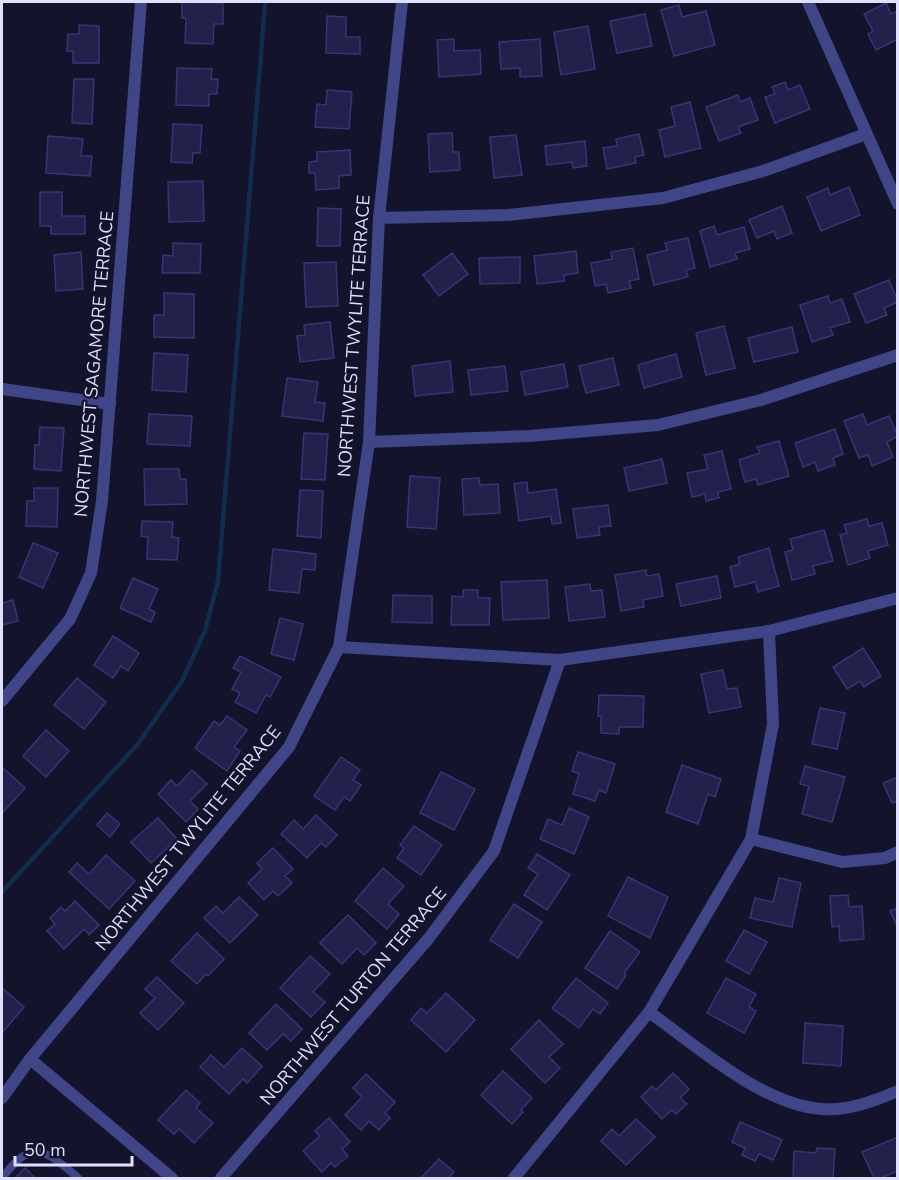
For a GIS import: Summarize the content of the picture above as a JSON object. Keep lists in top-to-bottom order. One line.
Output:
{"streets":{"street":["NORTHWEST TWYLITE TERRACE","NORTHWEST SAGAMORE TERRACE","NORTHWEST TURTON TERRACE"]},"scale_bar":"50 m"}
